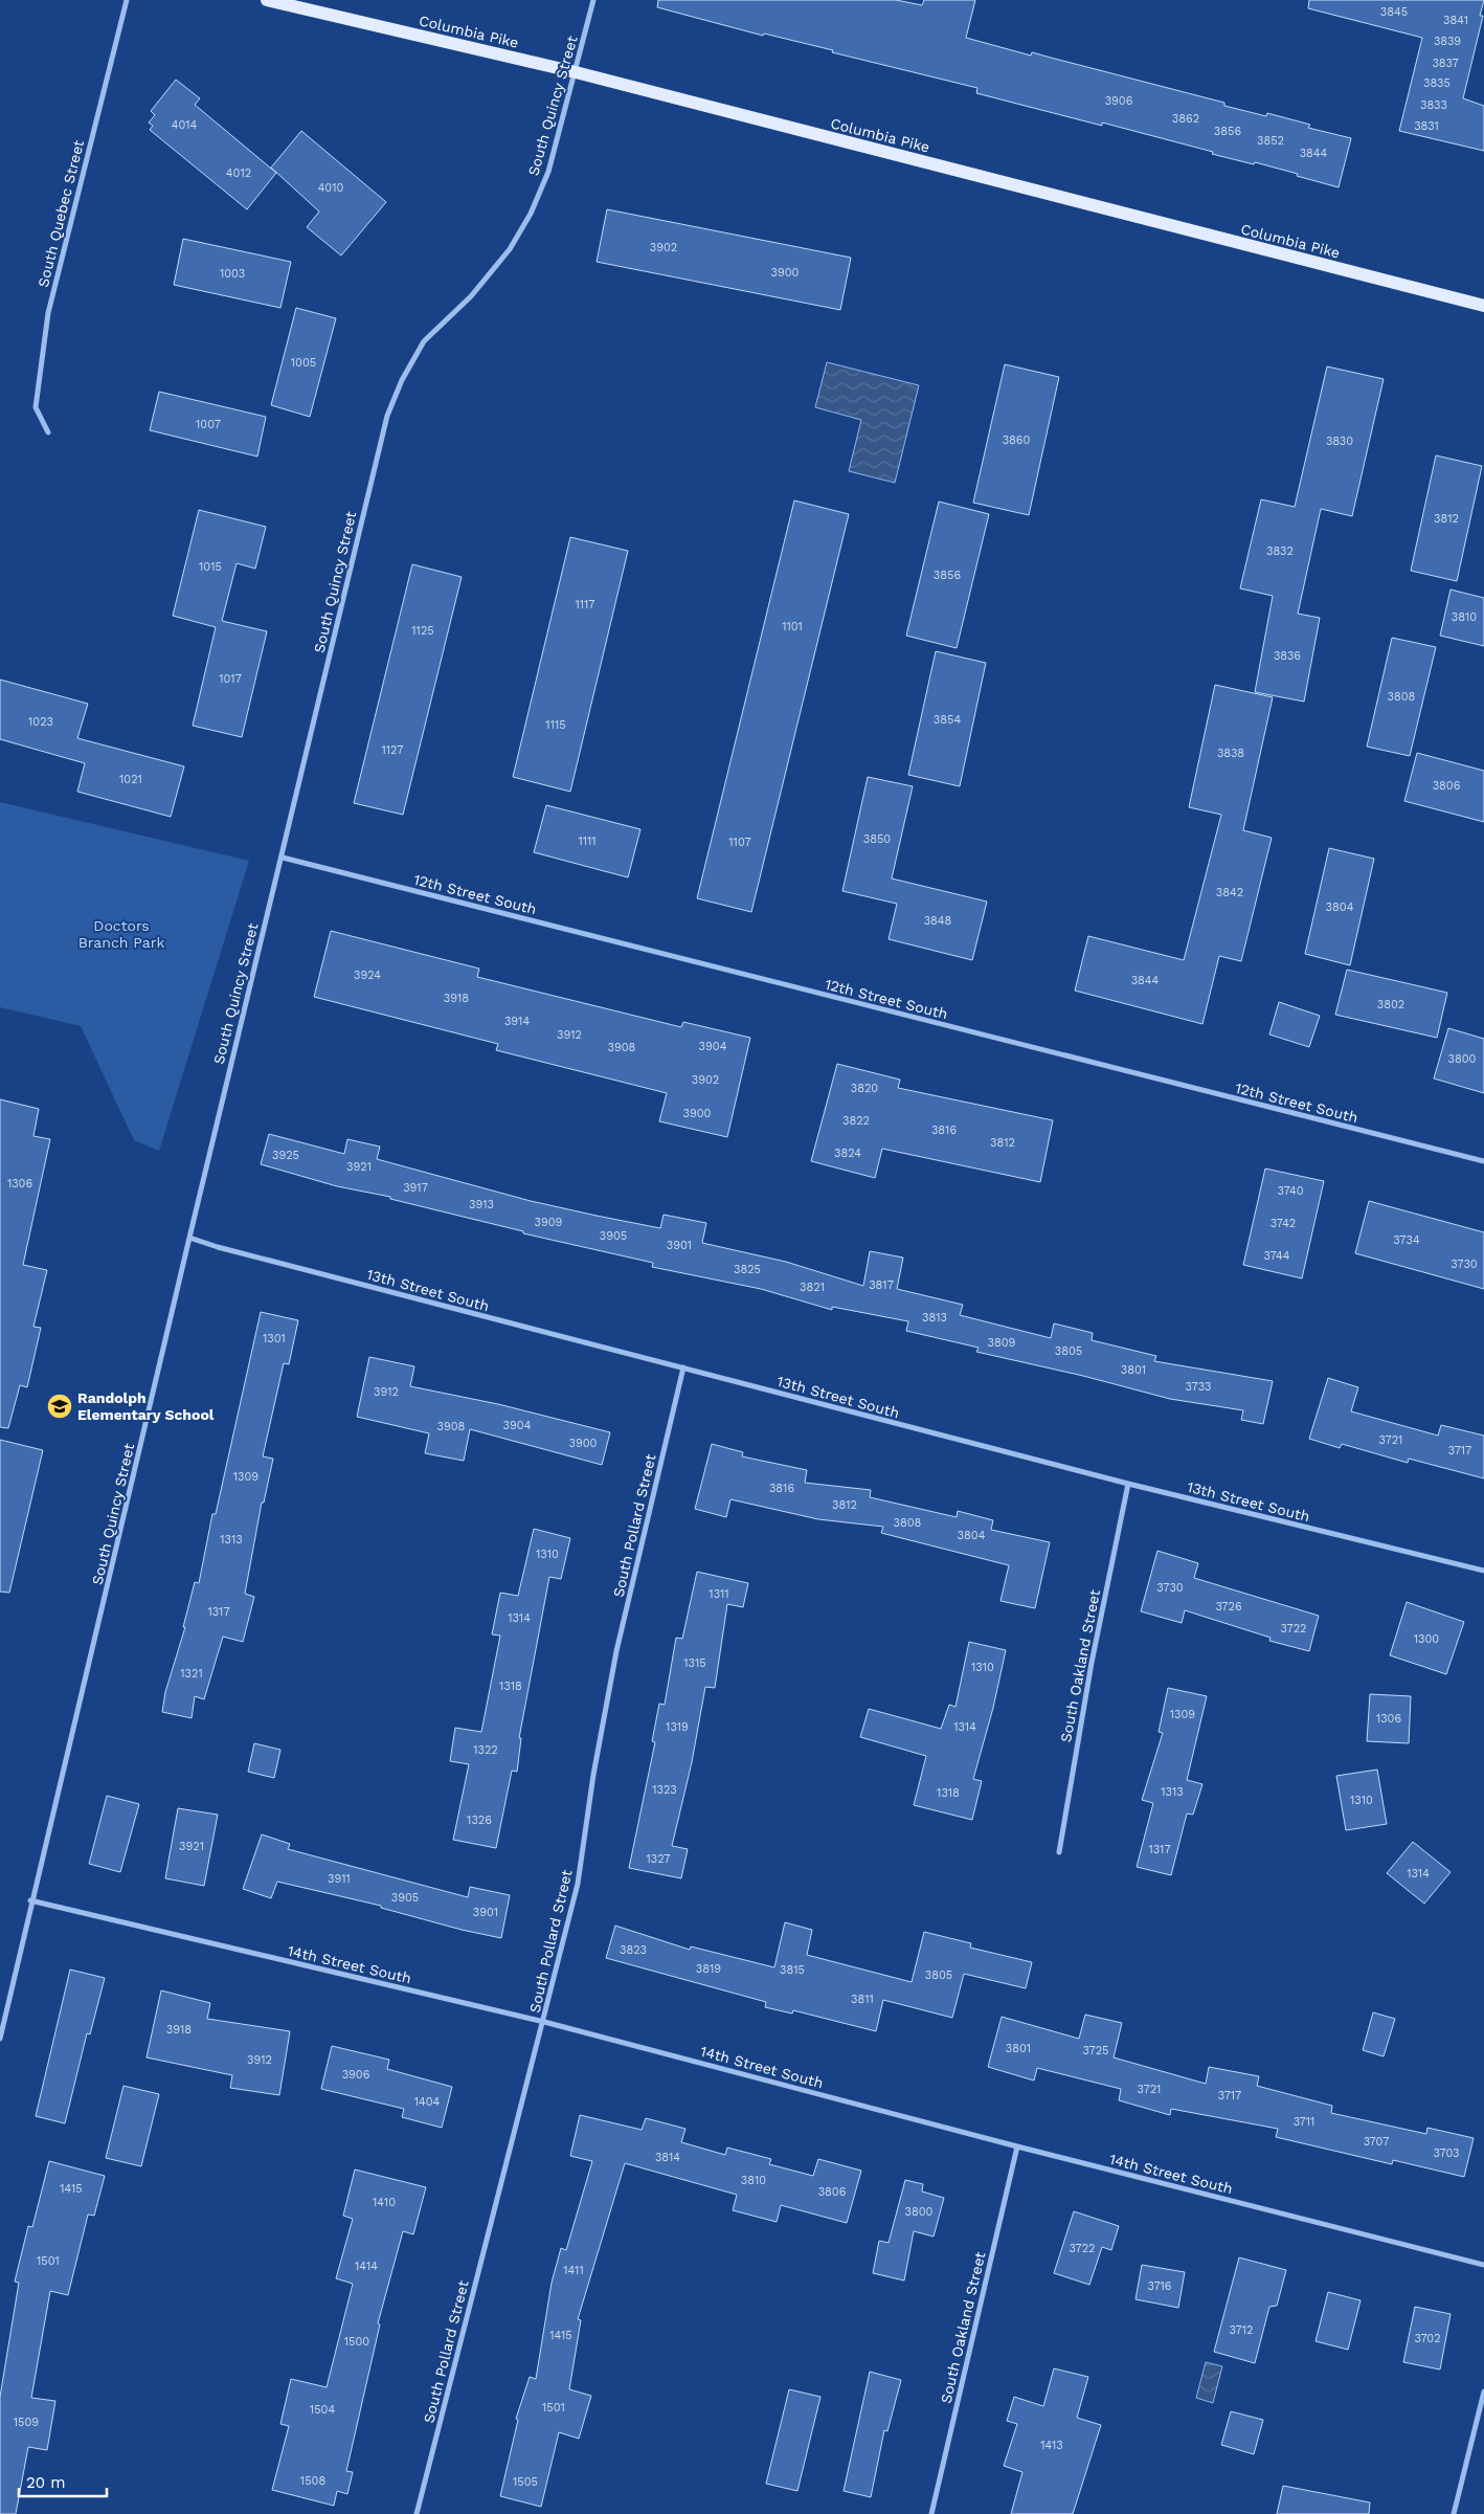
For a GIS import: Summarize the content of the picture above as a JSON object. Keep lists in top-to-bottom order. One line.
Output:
{"streets":{"main road":["Columbia Pike"],"street":["South Quincy Street","South Quebec Street","12th Street South","13th Street South","South Pollard Street","South Oakland Street","14th Street South"]},"crossings":[["Columbia Pike","South Quincy Street"],["South Quincy Street","12th Street South"],["South Quincy Street","13th Street South"],["South Quincy Street","14th Street South"],["13th Street South","South Pollard Street"],["13th Street South","South Oakland Street"],["South Pollard Street","14th Street South"],["South Oakland Street","14th Street South"]],"parks":["Doctors Branch Park"],"places":{"school or university":["Randolph Elementary School"]},"house_numbers":["3845","3841","3839","3837","3835","3906","3833","3862","4014","3831","3856","3852","3844","4012","4010","3902","3900","1003","1005","1007","3860","3830","3812","3832","1015","3856","1117","3810","1101","1125","3836","1017","3808","3854","1023","1115","1127","3838","1021","3806","3850","1111","1107","3842","3804","3848","3924","3844","3918","3802","3914","3912","3904","3908","3800","3902","3820","3900","3822","3816","3812","3824","3925","3921","1306","3917","3740","3913","3909","3742","3905","3734","3901","3744","3730","3825","3817","3821","3813","1301","3809","3805","3801","3733","3912","3904","3908","3721","3900","3717","1309","3816","3812","3808","3804","1313","1310","3730","1311","3726","1317","1314","3722","1300","1315","1310","1321","1318","1309","1306","1319","1314","1322","1323","1313","1318","1310","1326","3921","1317","1327","1314","3911","3905","3901","3823","3819","3815","3805","3811","3918","3801","3725","3912","3906","3721","3717","1404","3711","3707","3703","3814","3810","1415","3806","1410","3800","3722","1501","1414","1411","3716","3712","1415","3702","1500","1501","1504","1509","1413","1508","1505"],"scale_bar":"20 m"}
